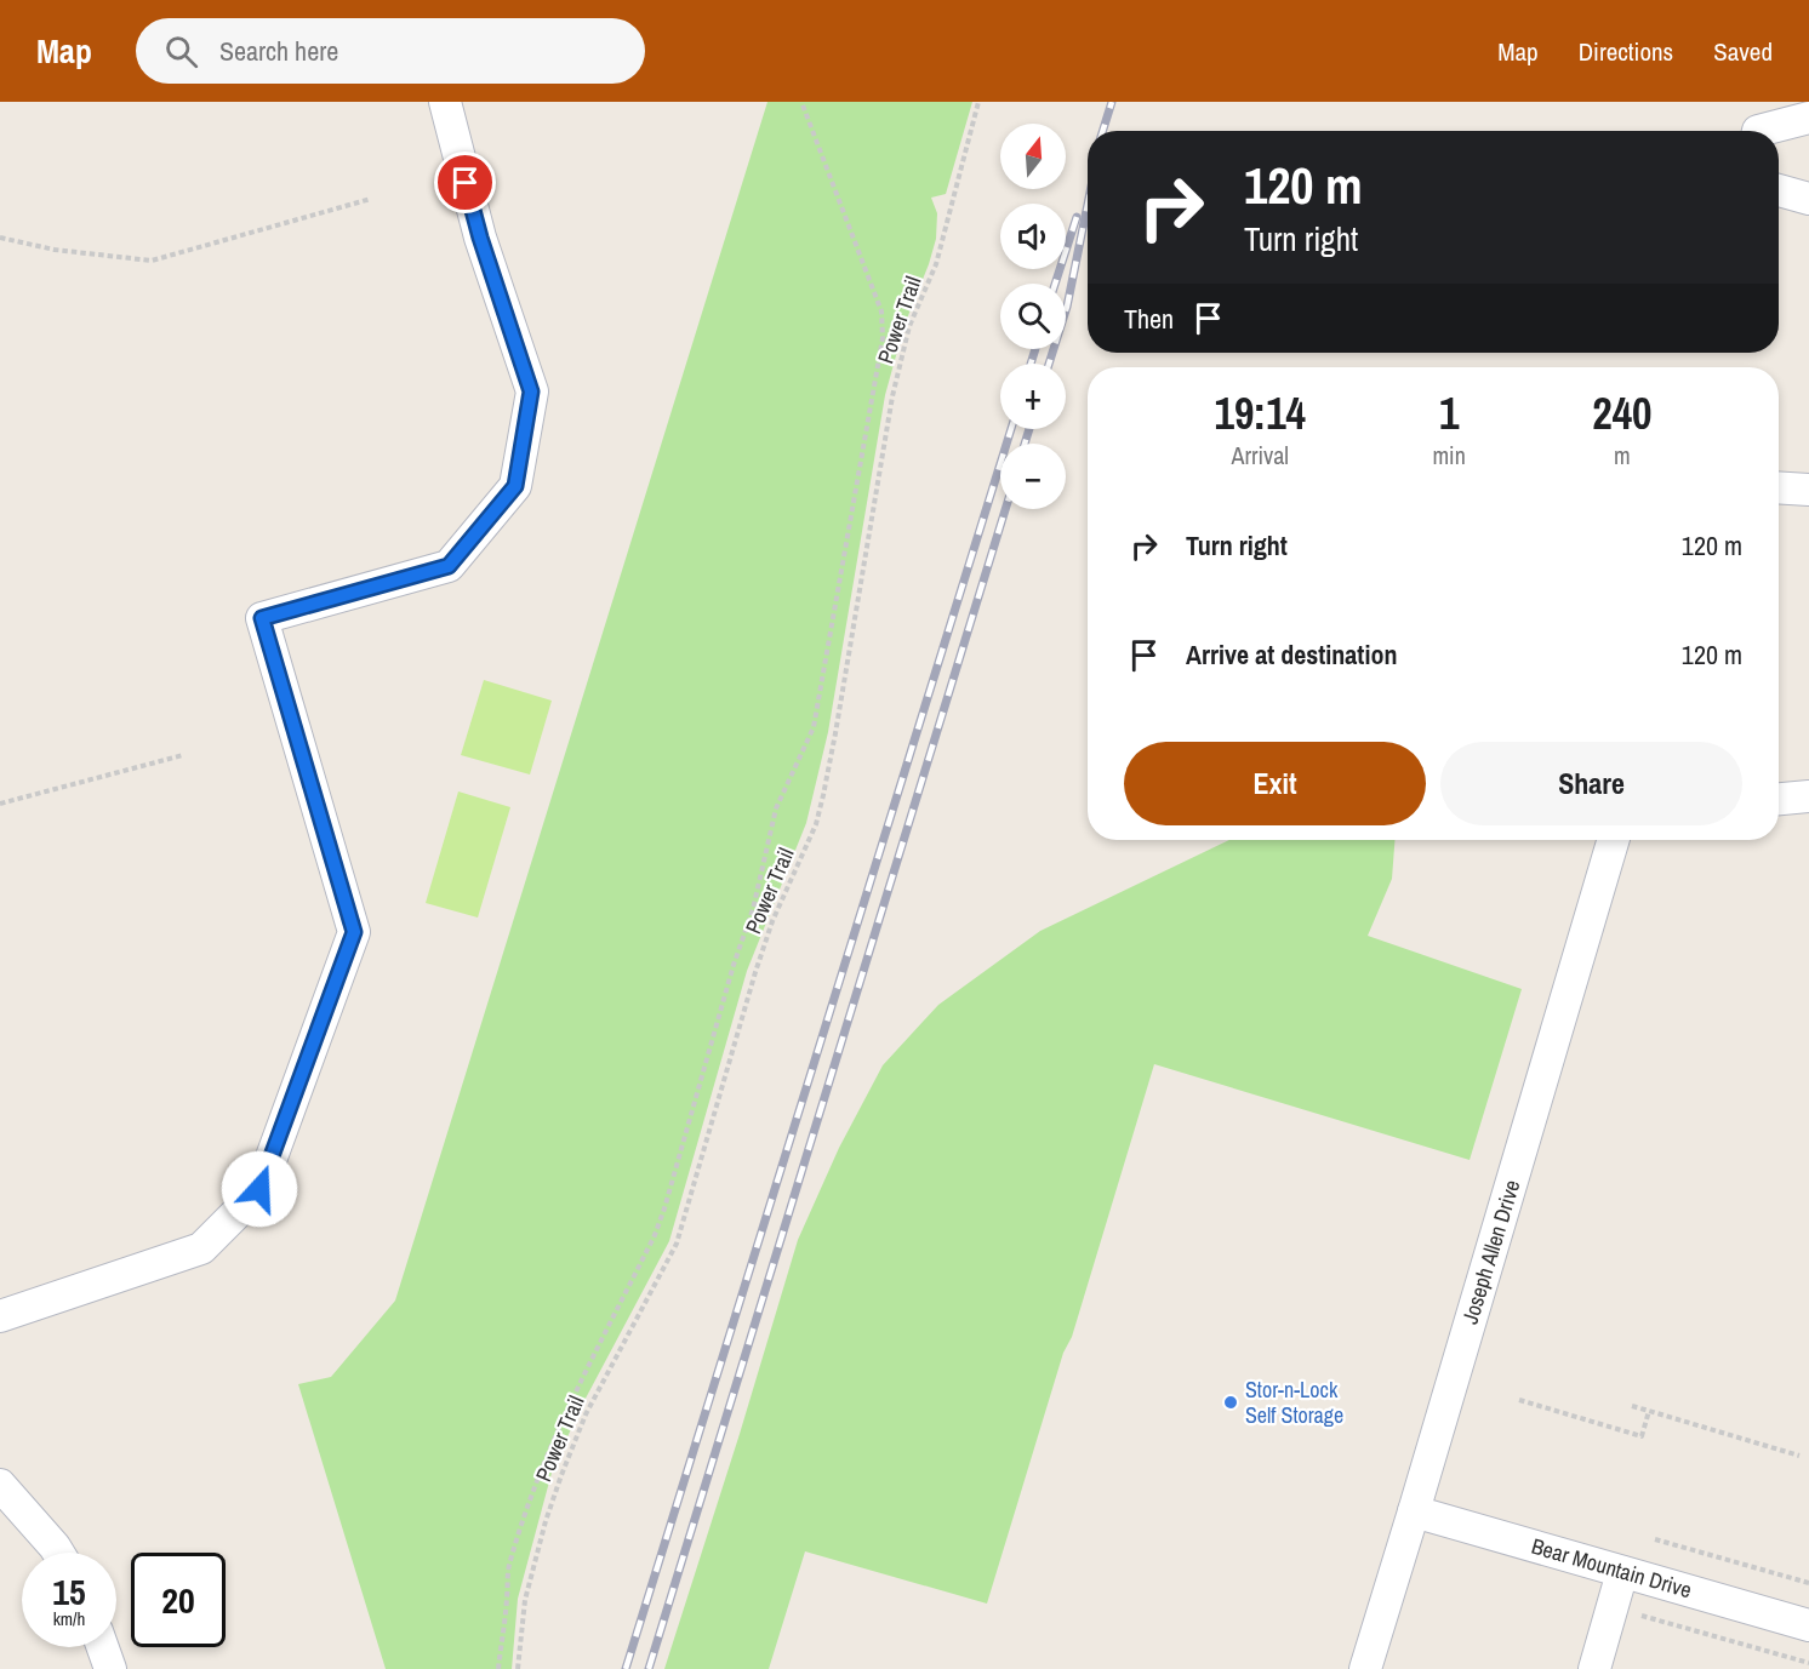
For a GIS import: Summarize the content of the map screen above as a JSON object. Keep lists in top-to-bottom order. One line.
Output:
{"streets":{"street":["Joseph Allen Drive","Bear Mountain Drive"],"path":["Power Trail"]},"crossings":[["Joseph Allen Drive","Bear Mountain Drive"]],"places":["Stor-n-Lock Self Storage"],"north":"top","page":{"header":"Map","search":"Search here","nav":["Map","Directions","Saved"],"map_buttons":["+","−"],"turn":["120 m","Turn right"],"then":"Then","eta":["19:14","Arrival","1","min","240","m"],"list":[{"name":"Turn right","value":"120 m"},{"name":"Arrive at destination","value":"120 m"}],"buttons":["Exit","Share"],"speed":"15 km/h","limit":"20"}}
